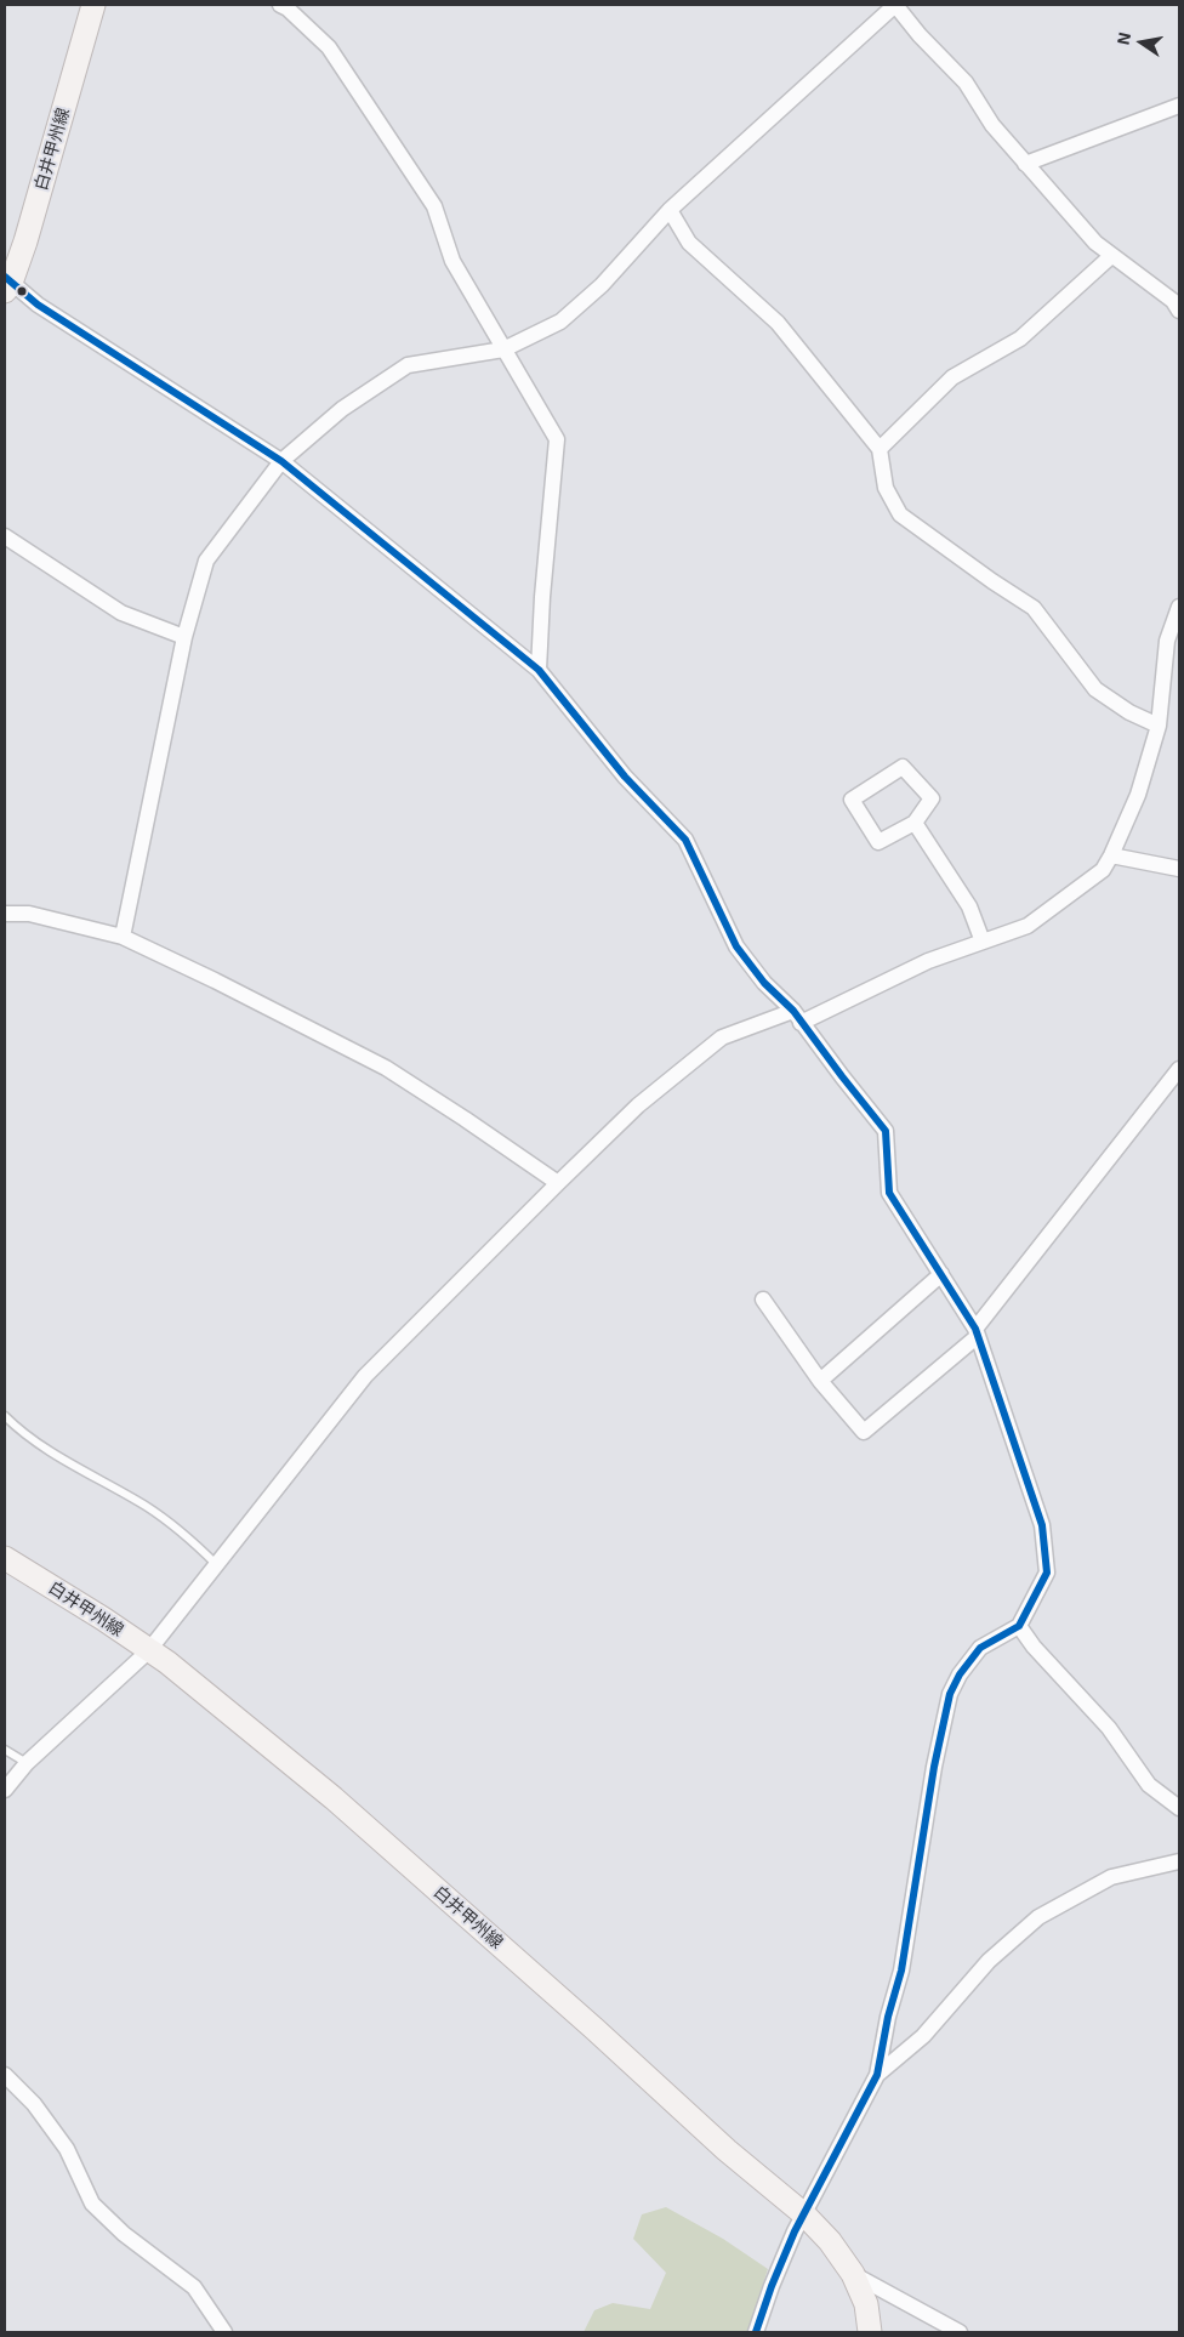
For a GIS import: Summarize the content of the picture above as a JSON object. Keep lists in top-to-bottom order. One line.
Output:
{"streets":{"main road":["白井甲州線"]},"north":"left"}
